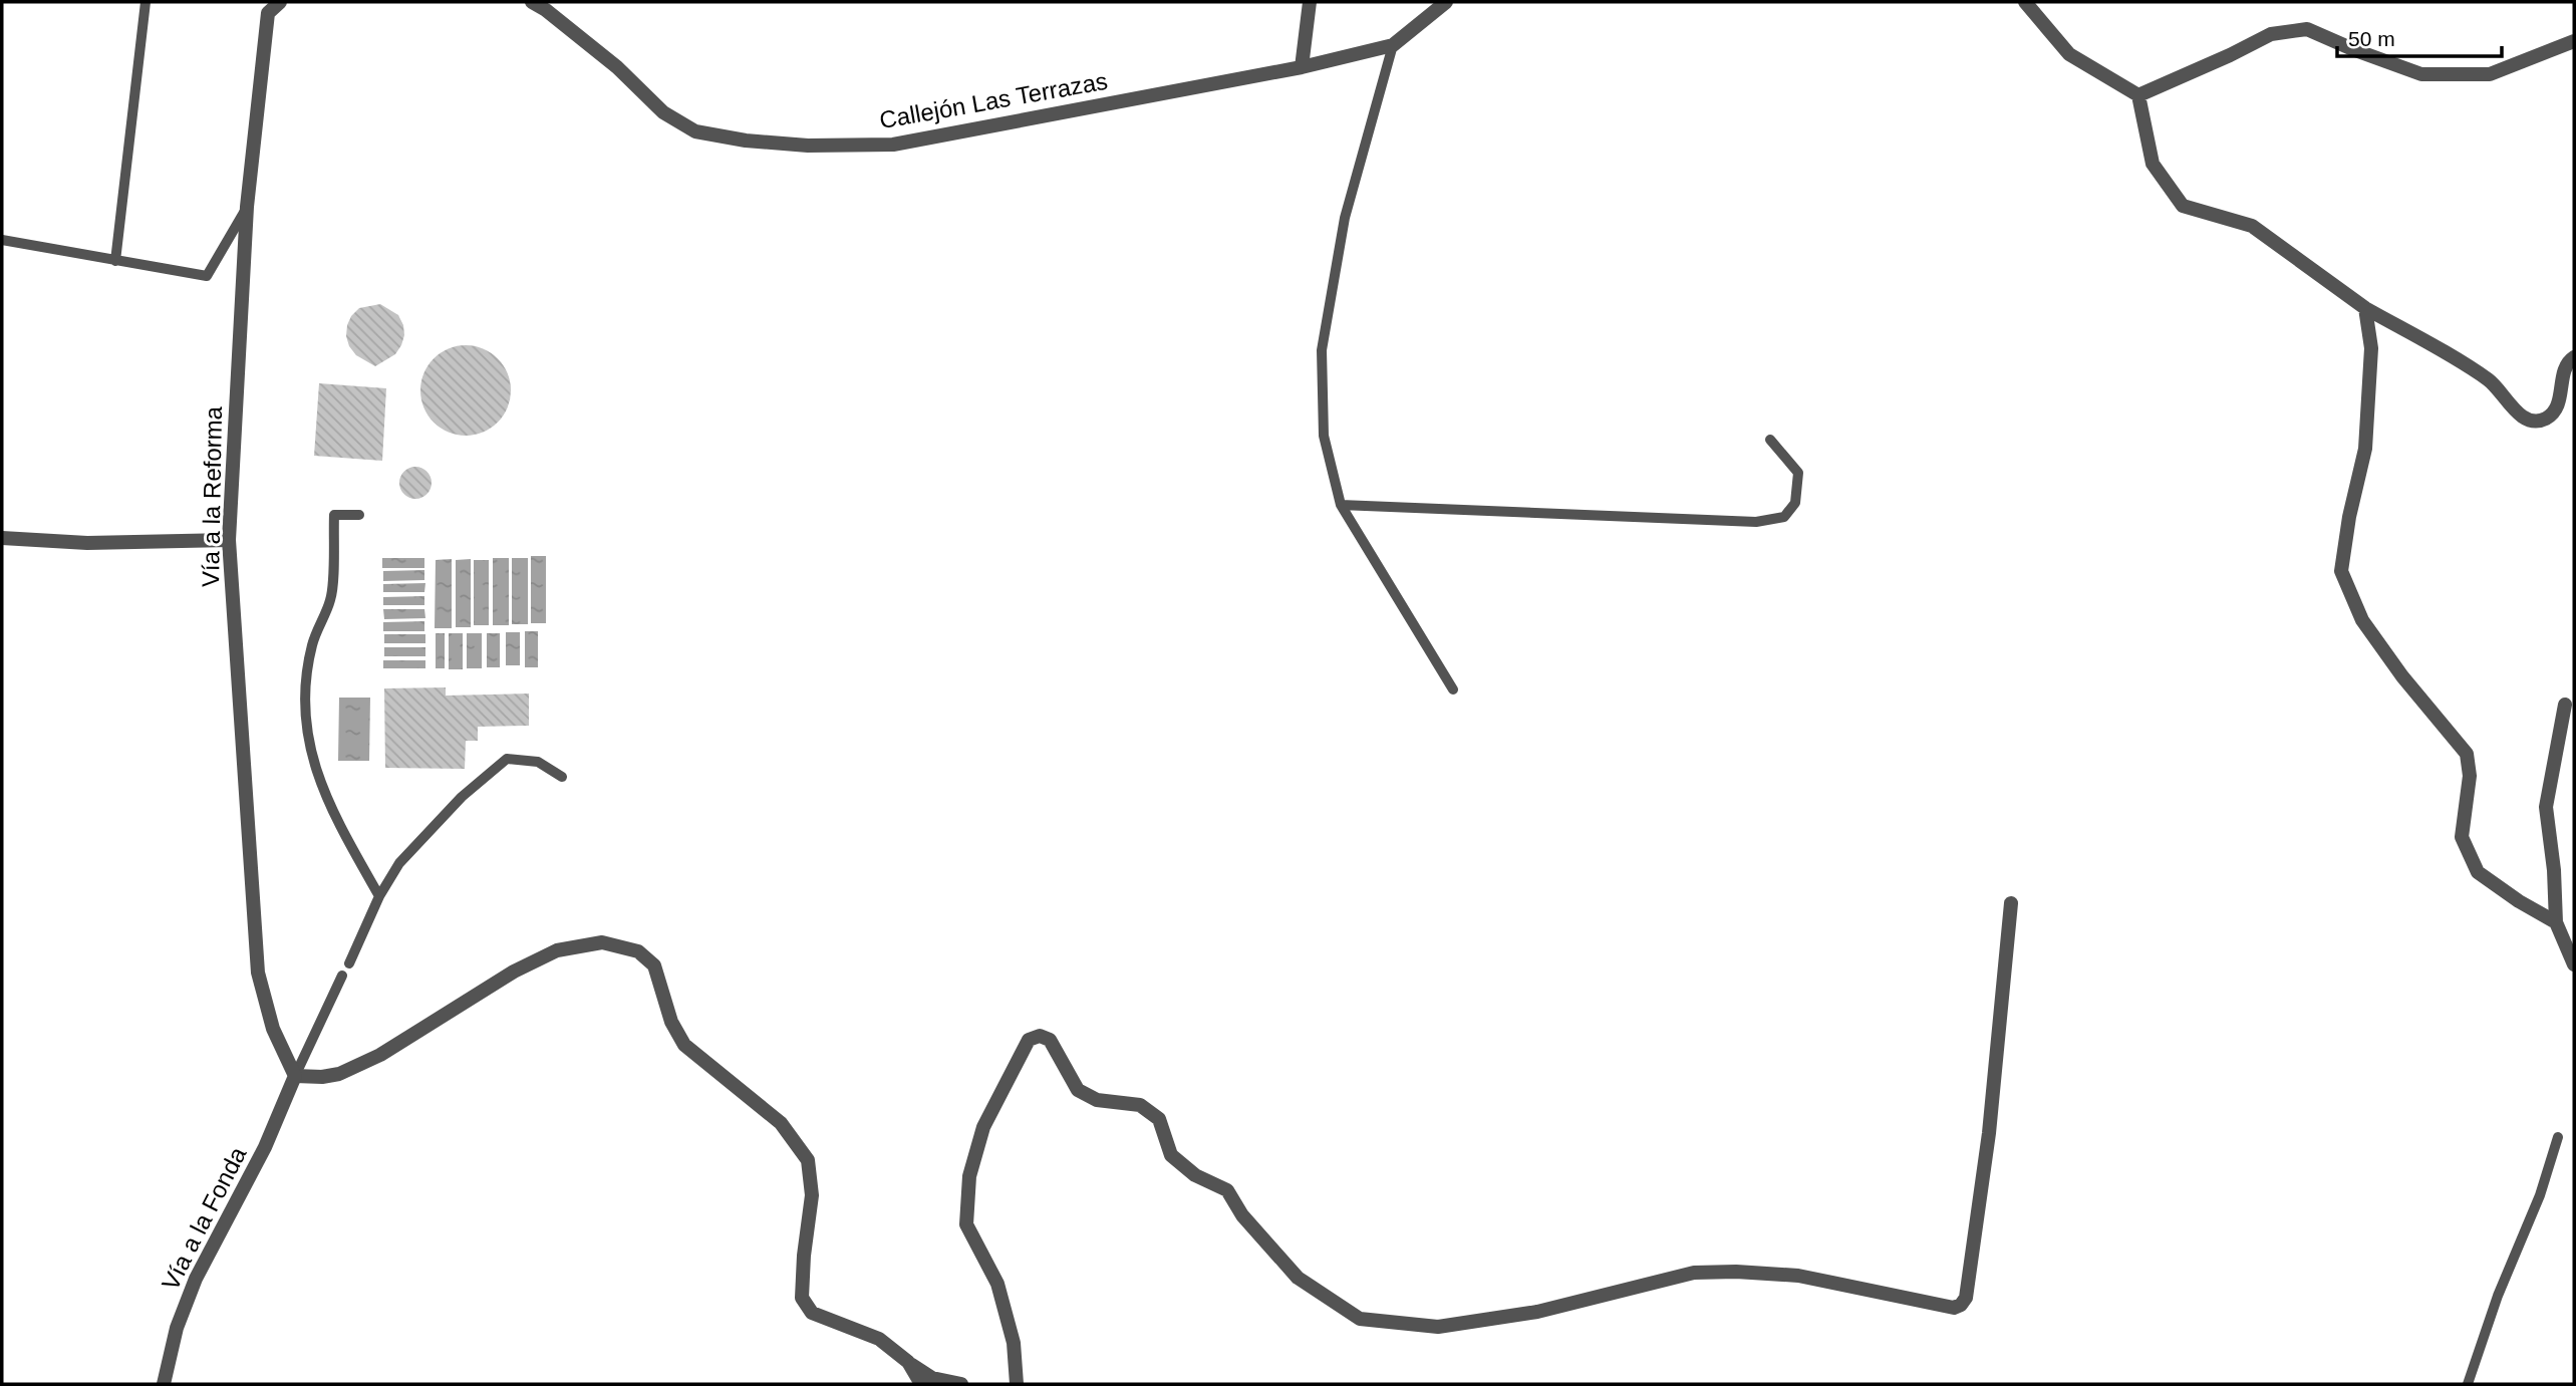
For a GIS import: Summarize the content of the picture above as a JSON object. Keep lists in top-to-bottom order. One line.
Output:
{"streets":{"street":["Callejón Las Terrazas","Vía a la Reforma","Vía a la Fonda"]},"crossings":[["Vía a la Reforma","Vía a la Fonda"]],"scale_bar":"50 m"}
